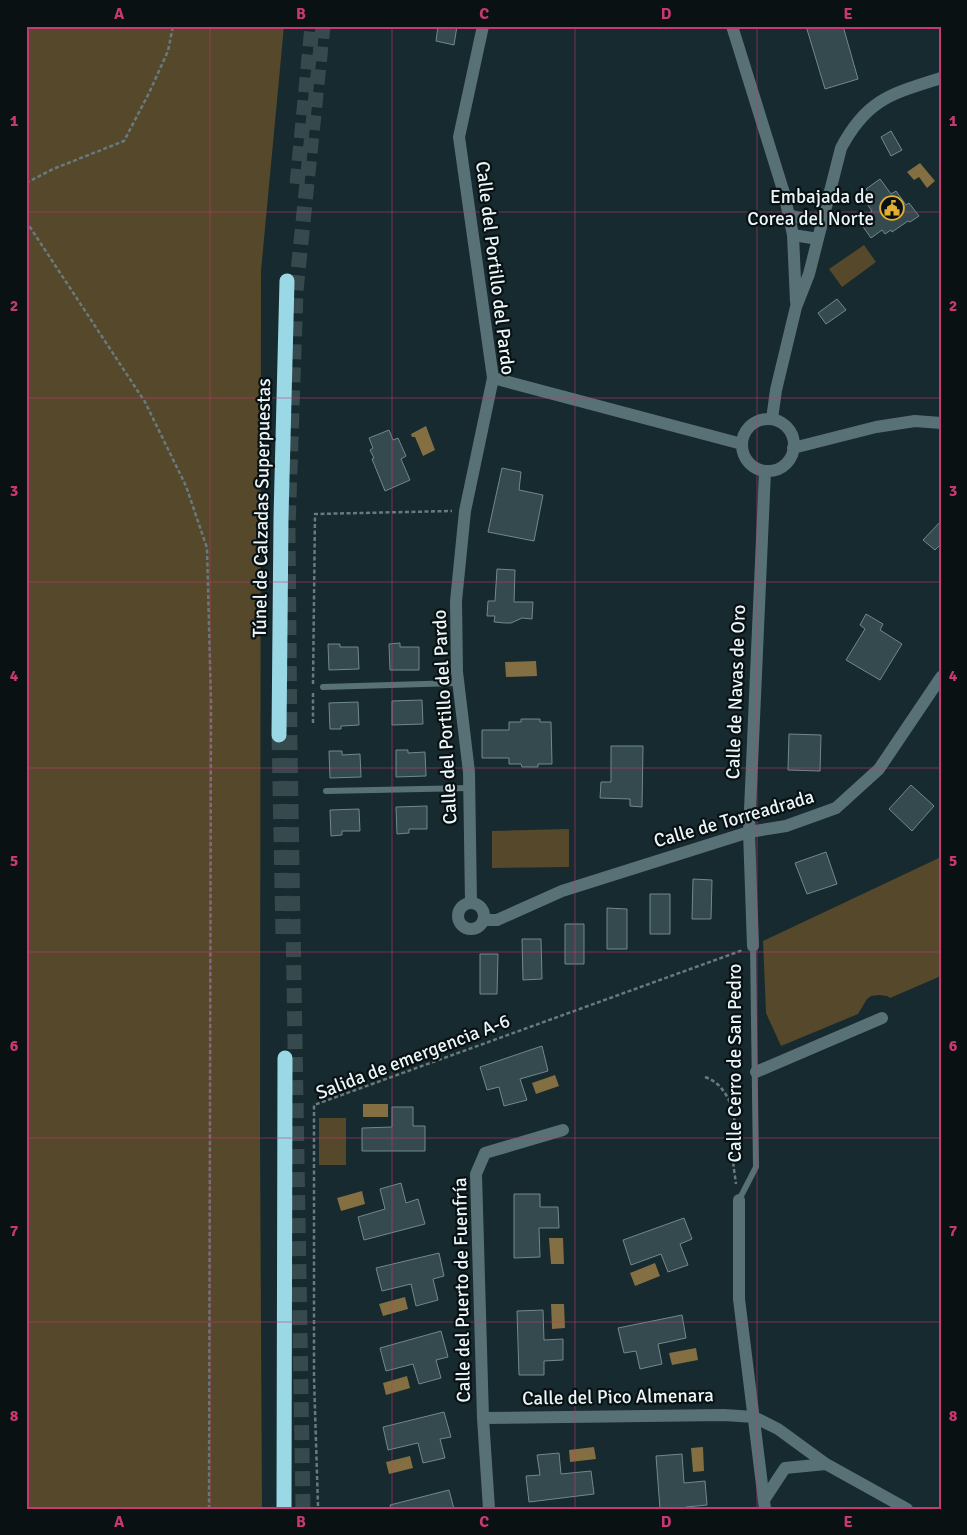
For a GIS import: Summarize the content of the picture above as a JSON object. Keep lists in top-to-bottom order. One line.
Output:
{"streets":{"highway":["Túnel de Calzadas Superpuestas"],"street":["Calle del Portillo del Pardo","Calle de Navas de Oro","Calle de Torreadrada","Calle Cerro de San Pedro","Calle del Puerto de Fuenfría","Calle del Pico Almenara"],"path":["Salida de emergencia A-6"]},"crossings":[["Calle del Portillo del Pardo","Calle de Torreadrada"],["Calle de Navas de Oro","Calle de Torreadrada"],["Calle de Navas de Oro","Salida de emergencia A-6"],["Calle de Navas de Oro","Calle Cerro de San Pedro"],["Salida de emergencia A-6","Calle Cerro de San Pedro"],["Calle Cerro de San Pedro","Calle del Pico Almenara"],["Calle del Puerto de Fuenfría","Calle del Pico Almenara"]],"places":{"public building":["Embajada de Corea del Norte"]},"grid":{"columns":["A","B","C","D","E"],"rows":["1","2","3","4","5","6","7","8"]}}
